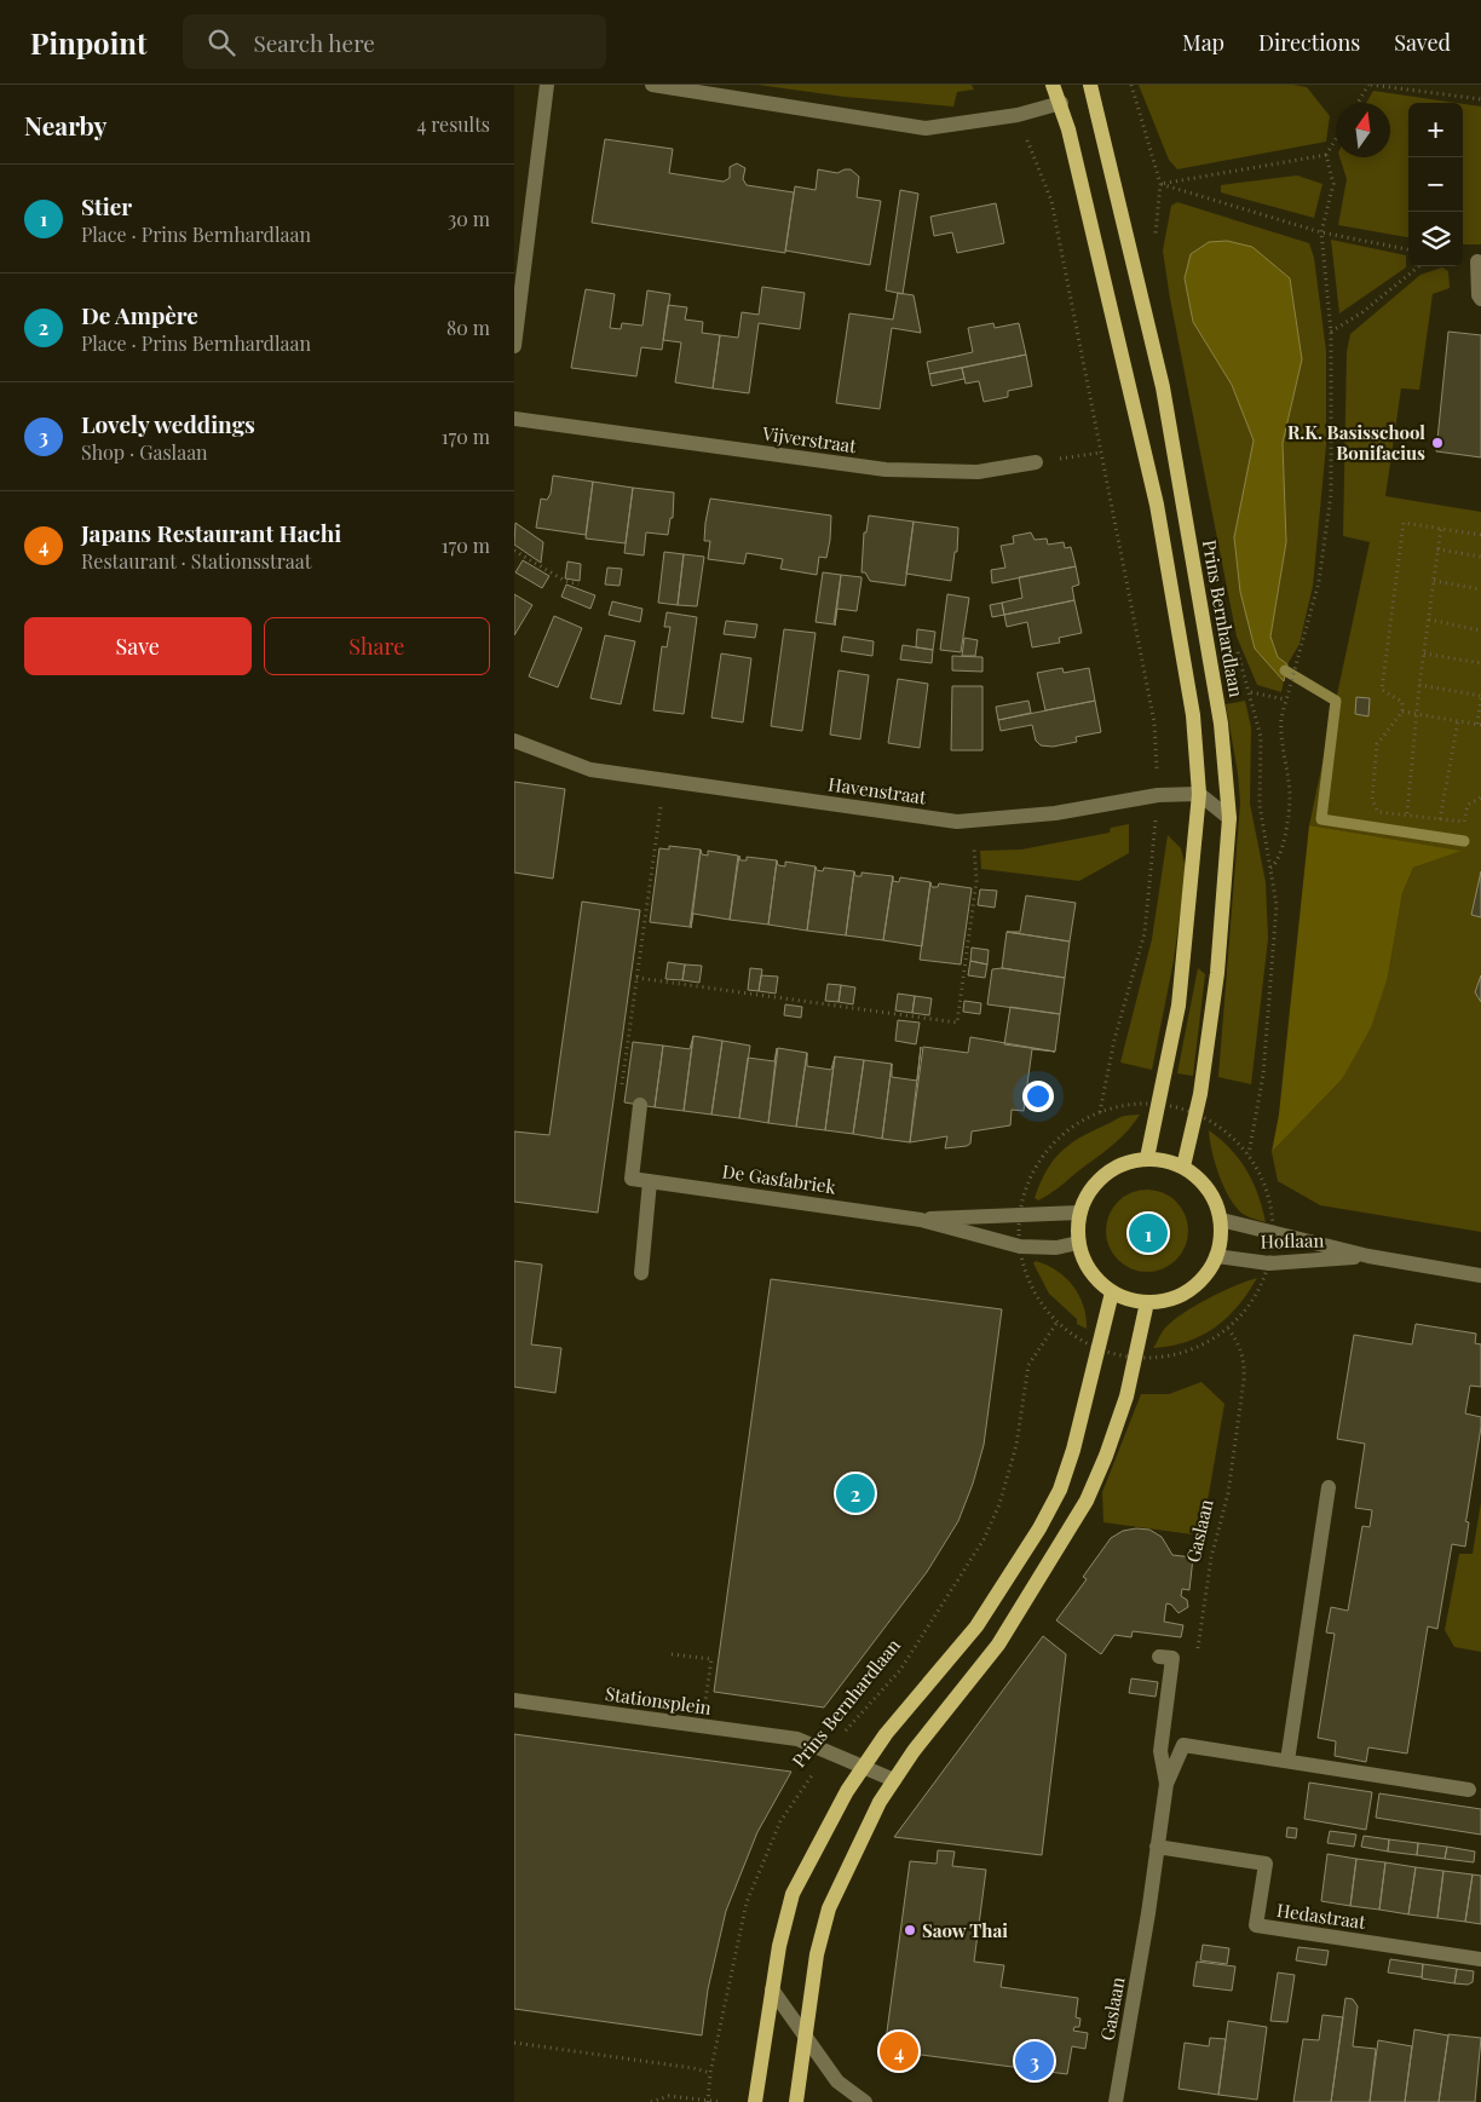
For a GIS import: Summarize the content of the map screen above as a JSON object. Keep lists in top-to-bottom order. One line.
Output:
{"streets":{"main road":["Prins Bernhardlaan"],"street":["Vijverstraat","Havenstraat","De Gasfabriek","Hoflaan","Gaslaan","Stationsplein","Hedastraat"]},"crossings":[["Prins Bernhardlaan","De Gasfabriek"],["Prins Bernhardlaan","Hoflaan"],["Prins Bernhardlaan","Gaslaan"],["Prins Bernhardlaan","Stationsplein"],["De Gasfabriek","Hoflaan"],["Gaslaan","Hedastraat"]],"places":["R.K. Basisschool Bonifacius","Saow Thai"],"north":"top","page":{"header":"Pinpoint","search":"Search here","nav":["Map","Directions","Saved"],"heading":["Nearby","4 results"],"map_buttons":["+","−"],"list":[{"mark":"1","name":"Stier","note":"Place · Prins Bernhardlaan","value":"30 m"},{"mark":"2","name":"De Ampère","note":"Place · Prins Bernhardlaan","value":"80 m"},{"mark":"3","name":"Lovely weddings","note":"Shop · Gaslaan","value":"170 m"},{"mark":"4","name":"Japans Restaurant Hachi","note":"Restaurant · Stationsstraat","value":"170 m"}],"buttons":["Save","Share"],"pins":["1","2","4","3"]}}
